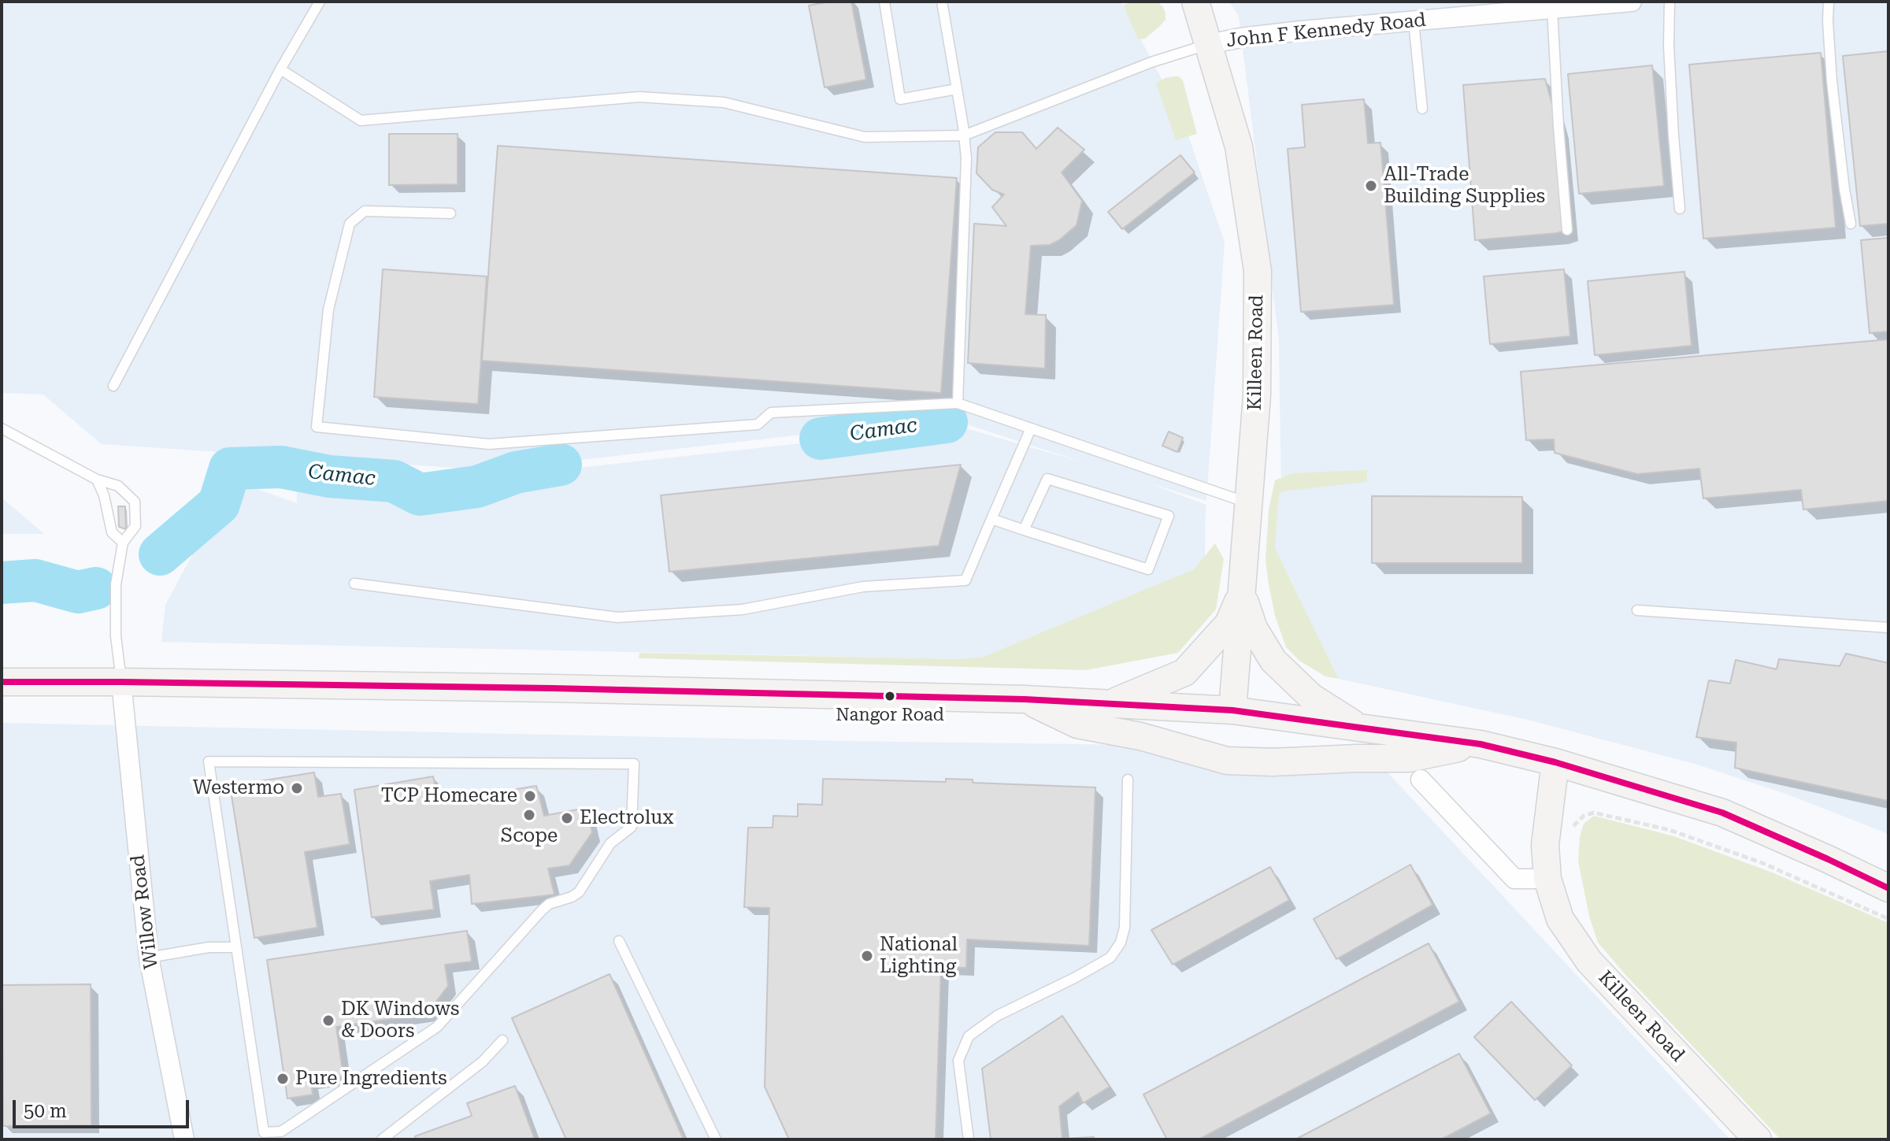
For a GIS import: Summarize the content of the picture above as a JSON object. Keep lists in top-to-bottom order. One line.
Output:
{"streets":{"main road":["Killeen Road"],"street":["John F Kennedy Road","Willow Road"]},"crossings":[["John F Kennedy Road","Killeen Road"]],"water":["Camac"],"places":["All-Trade Building Supplies","Nangor Road","Westermo","TCP Homecare","Scope","Electrolux","National Lighting","DK Windows & Doors","Pure Ingredients"],"scale_bar":"50 m"}
